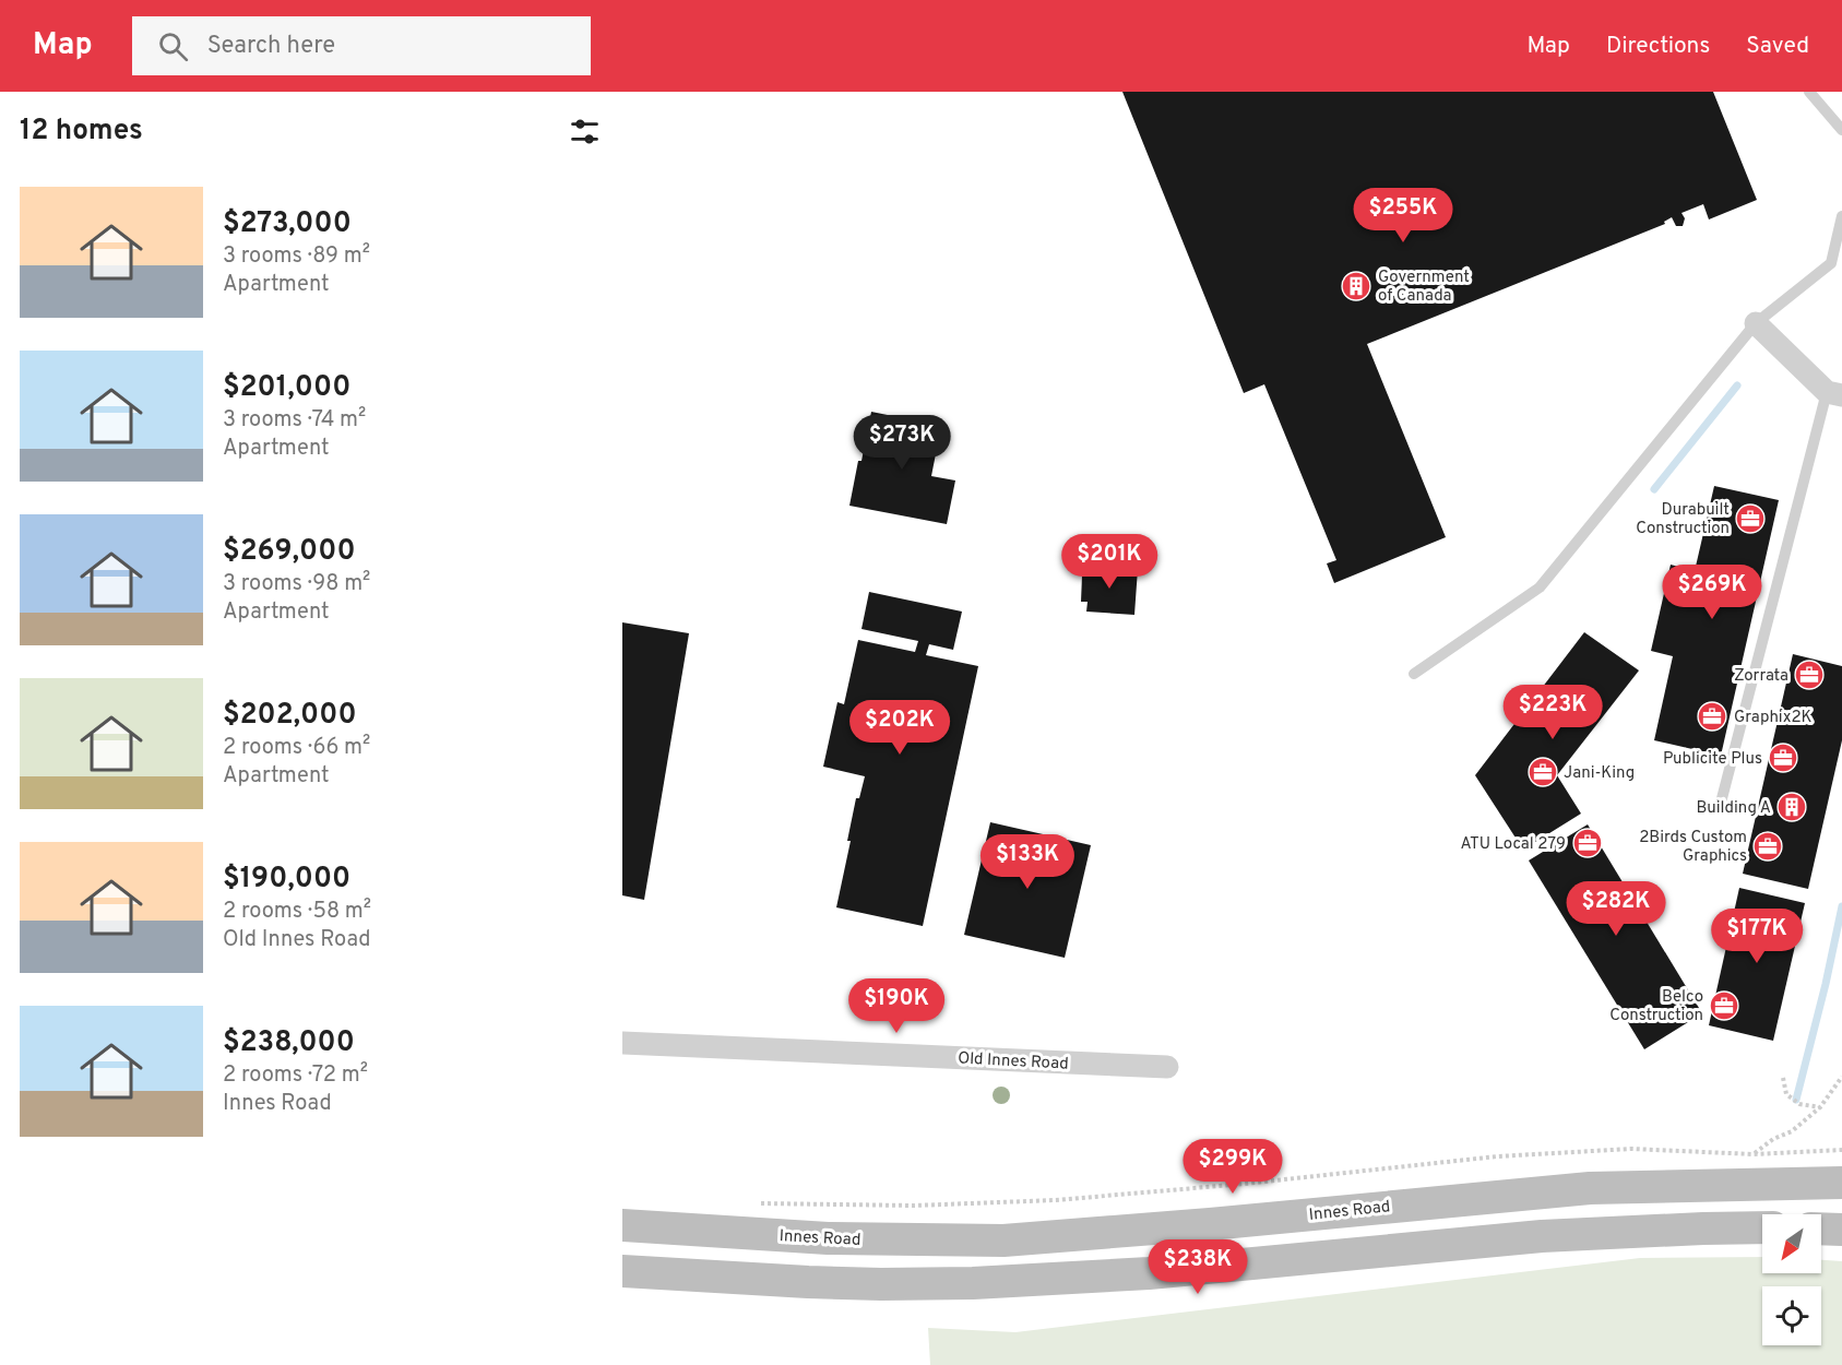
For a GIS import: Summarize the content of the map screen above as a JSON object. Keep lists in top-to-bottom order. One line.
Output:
{"streets":{"main road":["Innes Road"],"street":["Old Innes Road"]},"places":{"building":["Government of Canada","Building A"],"office":["Durabuilt Construction","Zorrata","Graphix2K","Publicite Plus","Jani-King","ATU Local 279","2Birds Custom Graphics","Belco Construction"]},"north":"bottom left","page":{"header":"Map","search":"Search here","nav":["Map","Directions","Saved"],"heading":"12 homes","list":[{"name":"$273,000","note":"3 rooms · 89 m² · Apartment"},{"name":"$201,000","note":"3 rooms · 74 m² · Apartment"},{"name":"$269,000","note":"3 rooms · 98 m² · Apartment"},{"name":"$202,000","note":"2 rooms · 66 m² · Apartment"},{"name":"$190,000","note":"2 rooms · 58 m² · Old Innes Road"},{"name":"$238,000","note":"2 rooms · 72 m² · Innes Road"}],"price":["$255K","$273K","$201K","$269K","$223K","$202K","$133K","$282K","$177K","$190K","$299K","$238K"]}}
